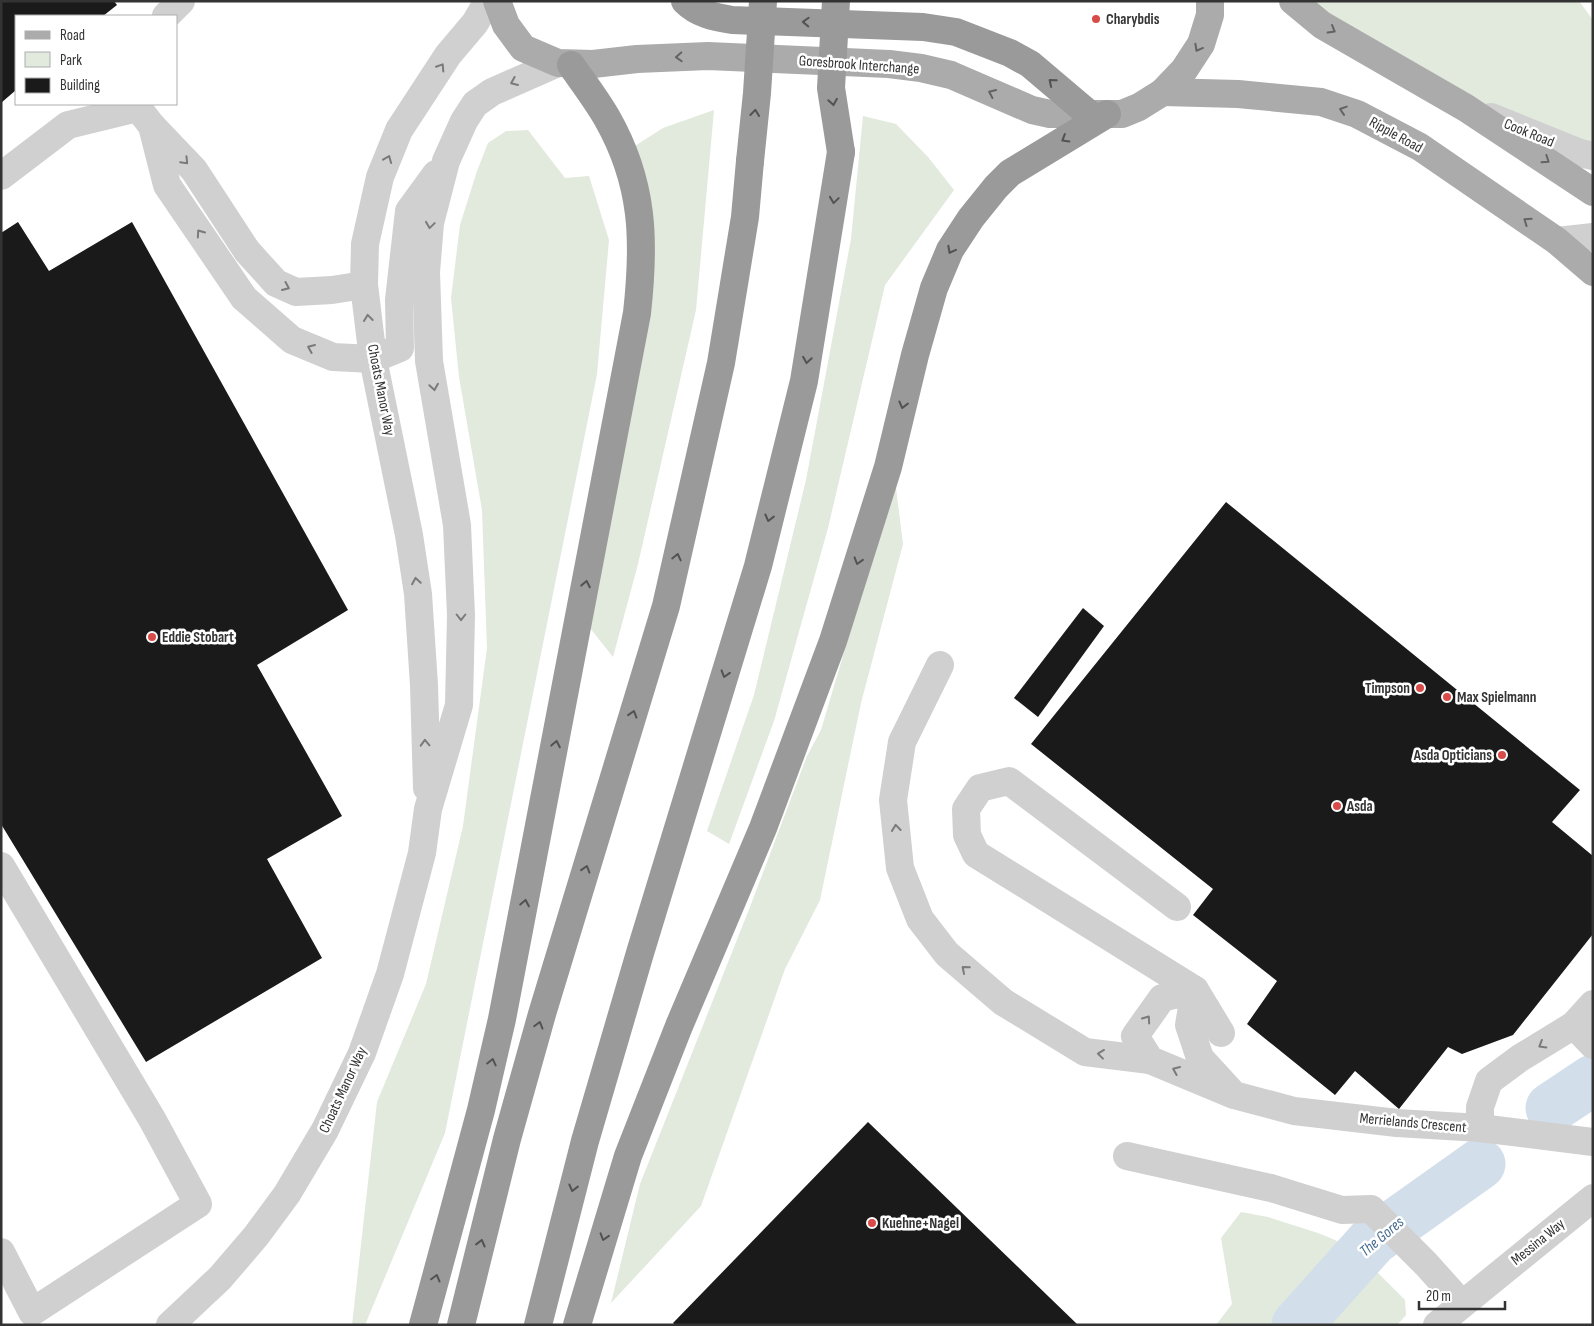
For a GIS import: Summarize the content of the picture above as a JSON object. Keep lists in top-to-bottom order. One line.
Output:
{"streets":{"main road":["Goresbrook Interchange","Ripple Road"],"street":["Cook Road","Choats Manor Way","Merrielands Crescent","Messina Way"]},"crossings":[["Goresbrook Interchange","Ripple Road"],["Goresbrook Interchange","Choats Manor Way"]],"one_way":["Goresbrook Interchange","Merrielands Crescent"],"water":["The Gores"],"places":["Charybdis","Eddie Stobart","Timpson","Max Spielmann","Asda Opticians","Asda","Kuehne+Nagel"],"legend":["Road","Park","Building"],"scale_bar":"20 m"}
